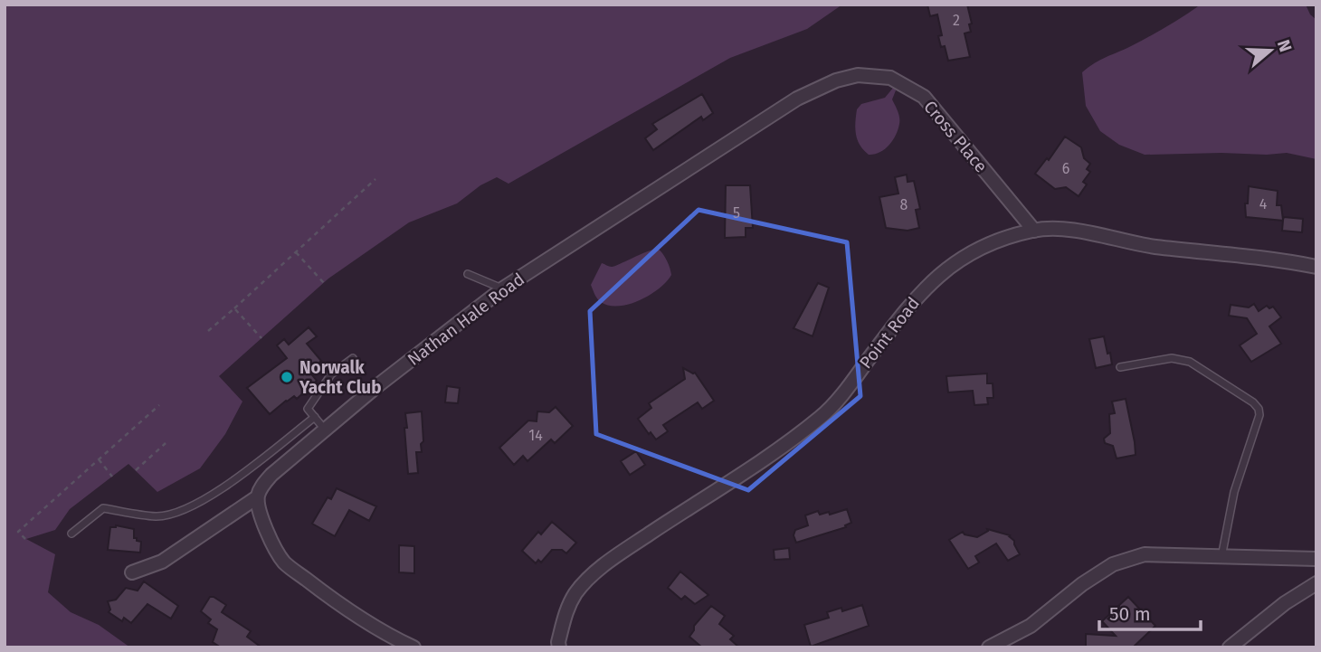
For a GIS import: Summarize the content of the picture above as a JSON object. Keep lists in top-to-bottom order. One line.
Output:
{"streets":{"street":["Cross Place","Nathan Hale Road","Point Road"]},"crossings":[["Cross Place","Nathan Hale Road"],["Cross Place","Point Road"]],"places":["Norwalk Yacht Club"],"house_numbers":["2","6","4","8","5","14"],"scale_bar":"50 m","north":"right"}
